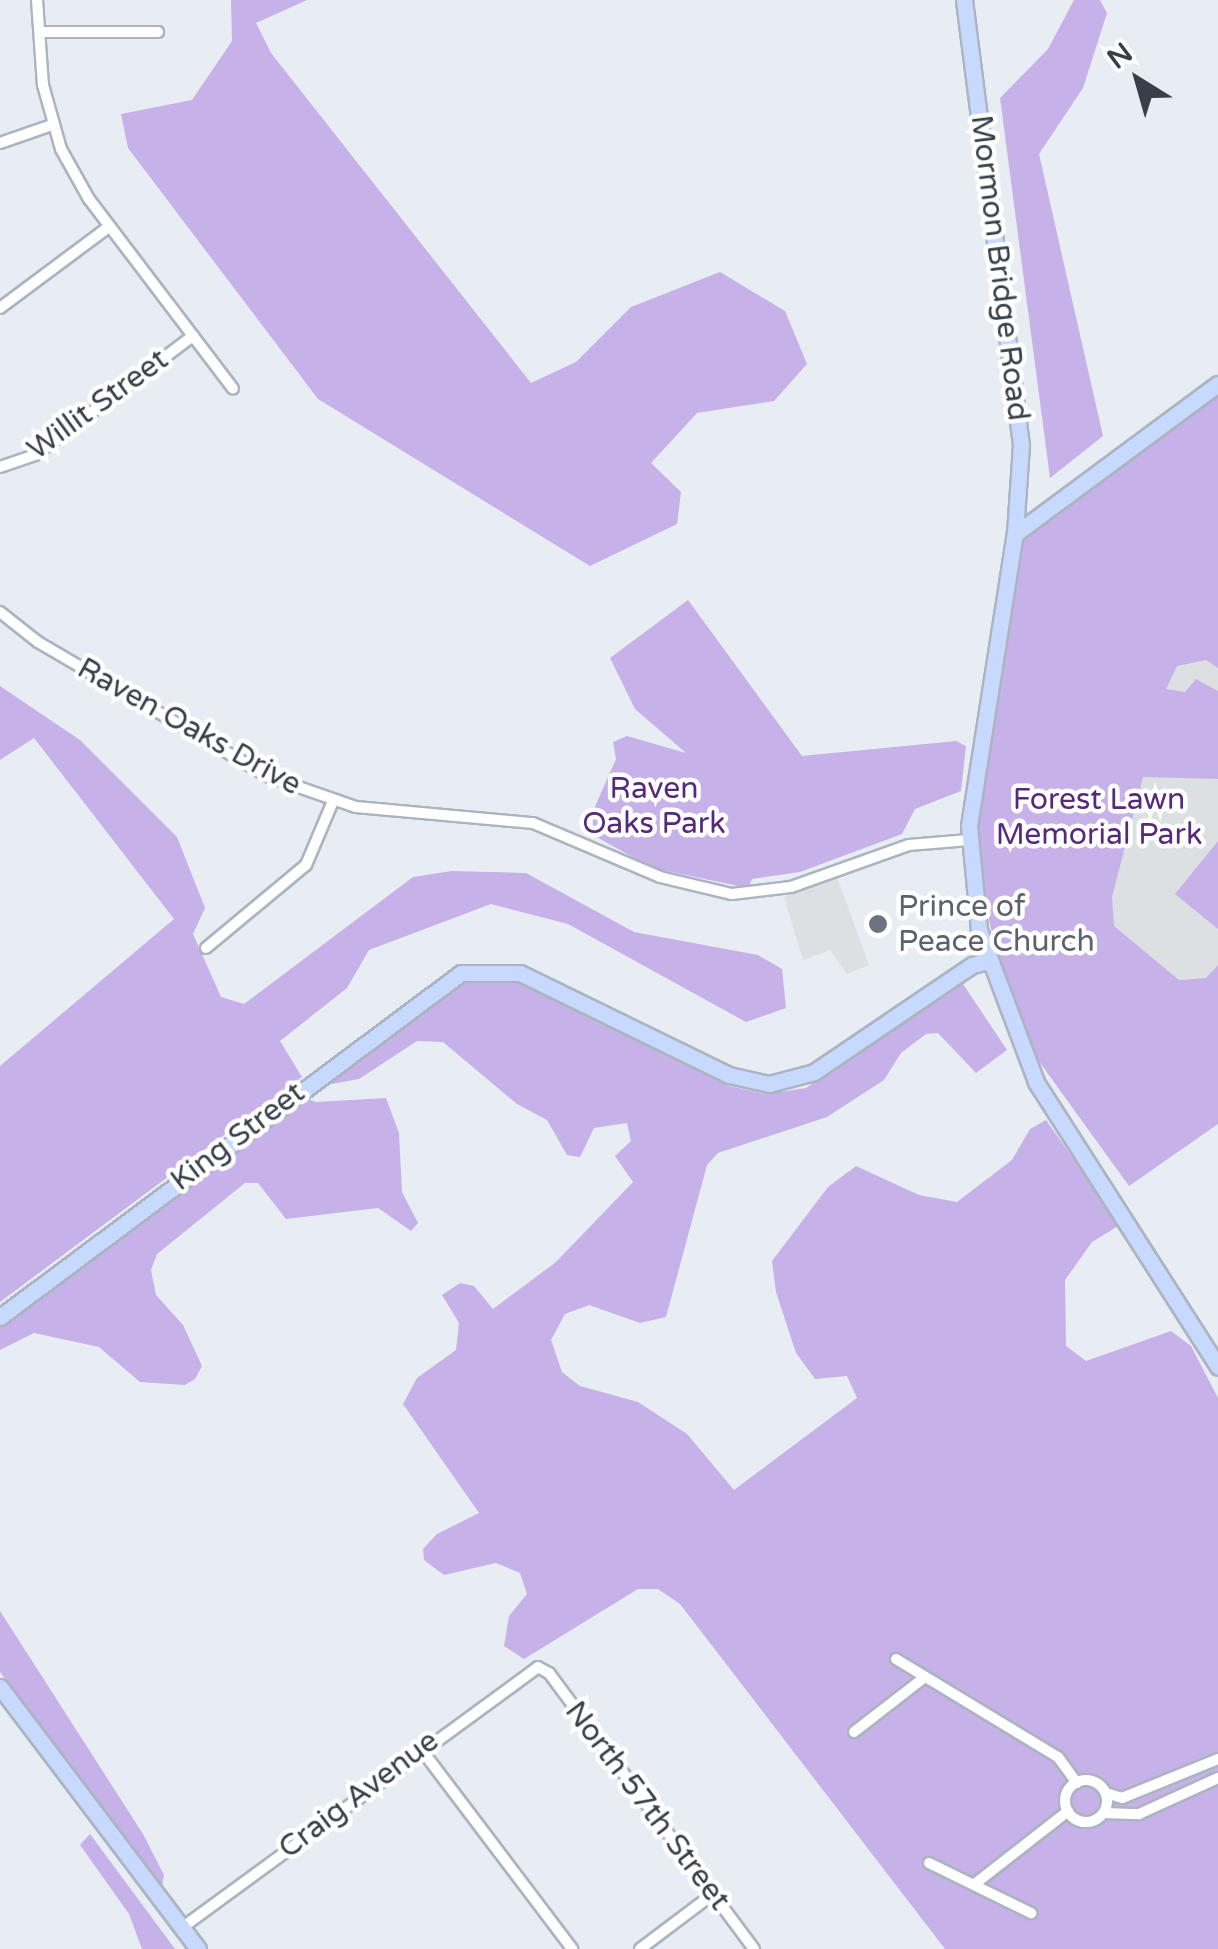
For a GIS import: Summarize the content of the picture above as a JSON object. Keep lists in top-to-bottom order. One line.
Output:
{"streets":{"main road":["Mormon Bridge Road","King Street"],"street":["Willit Street","Raven Oaks Drive","Craig Avenue","North 57th Street"]},"crossings":[["Mormon Bridge Road","Raven Oaks Drive"],["Mormon Bridge Road","King Street"],["Craig Avenue","North 57th Street"]],"parks":["Raven Oaks Park","Forest Lawn Memorial Park"],"places":["Prince of Peace Church"],"north":"top left"}
